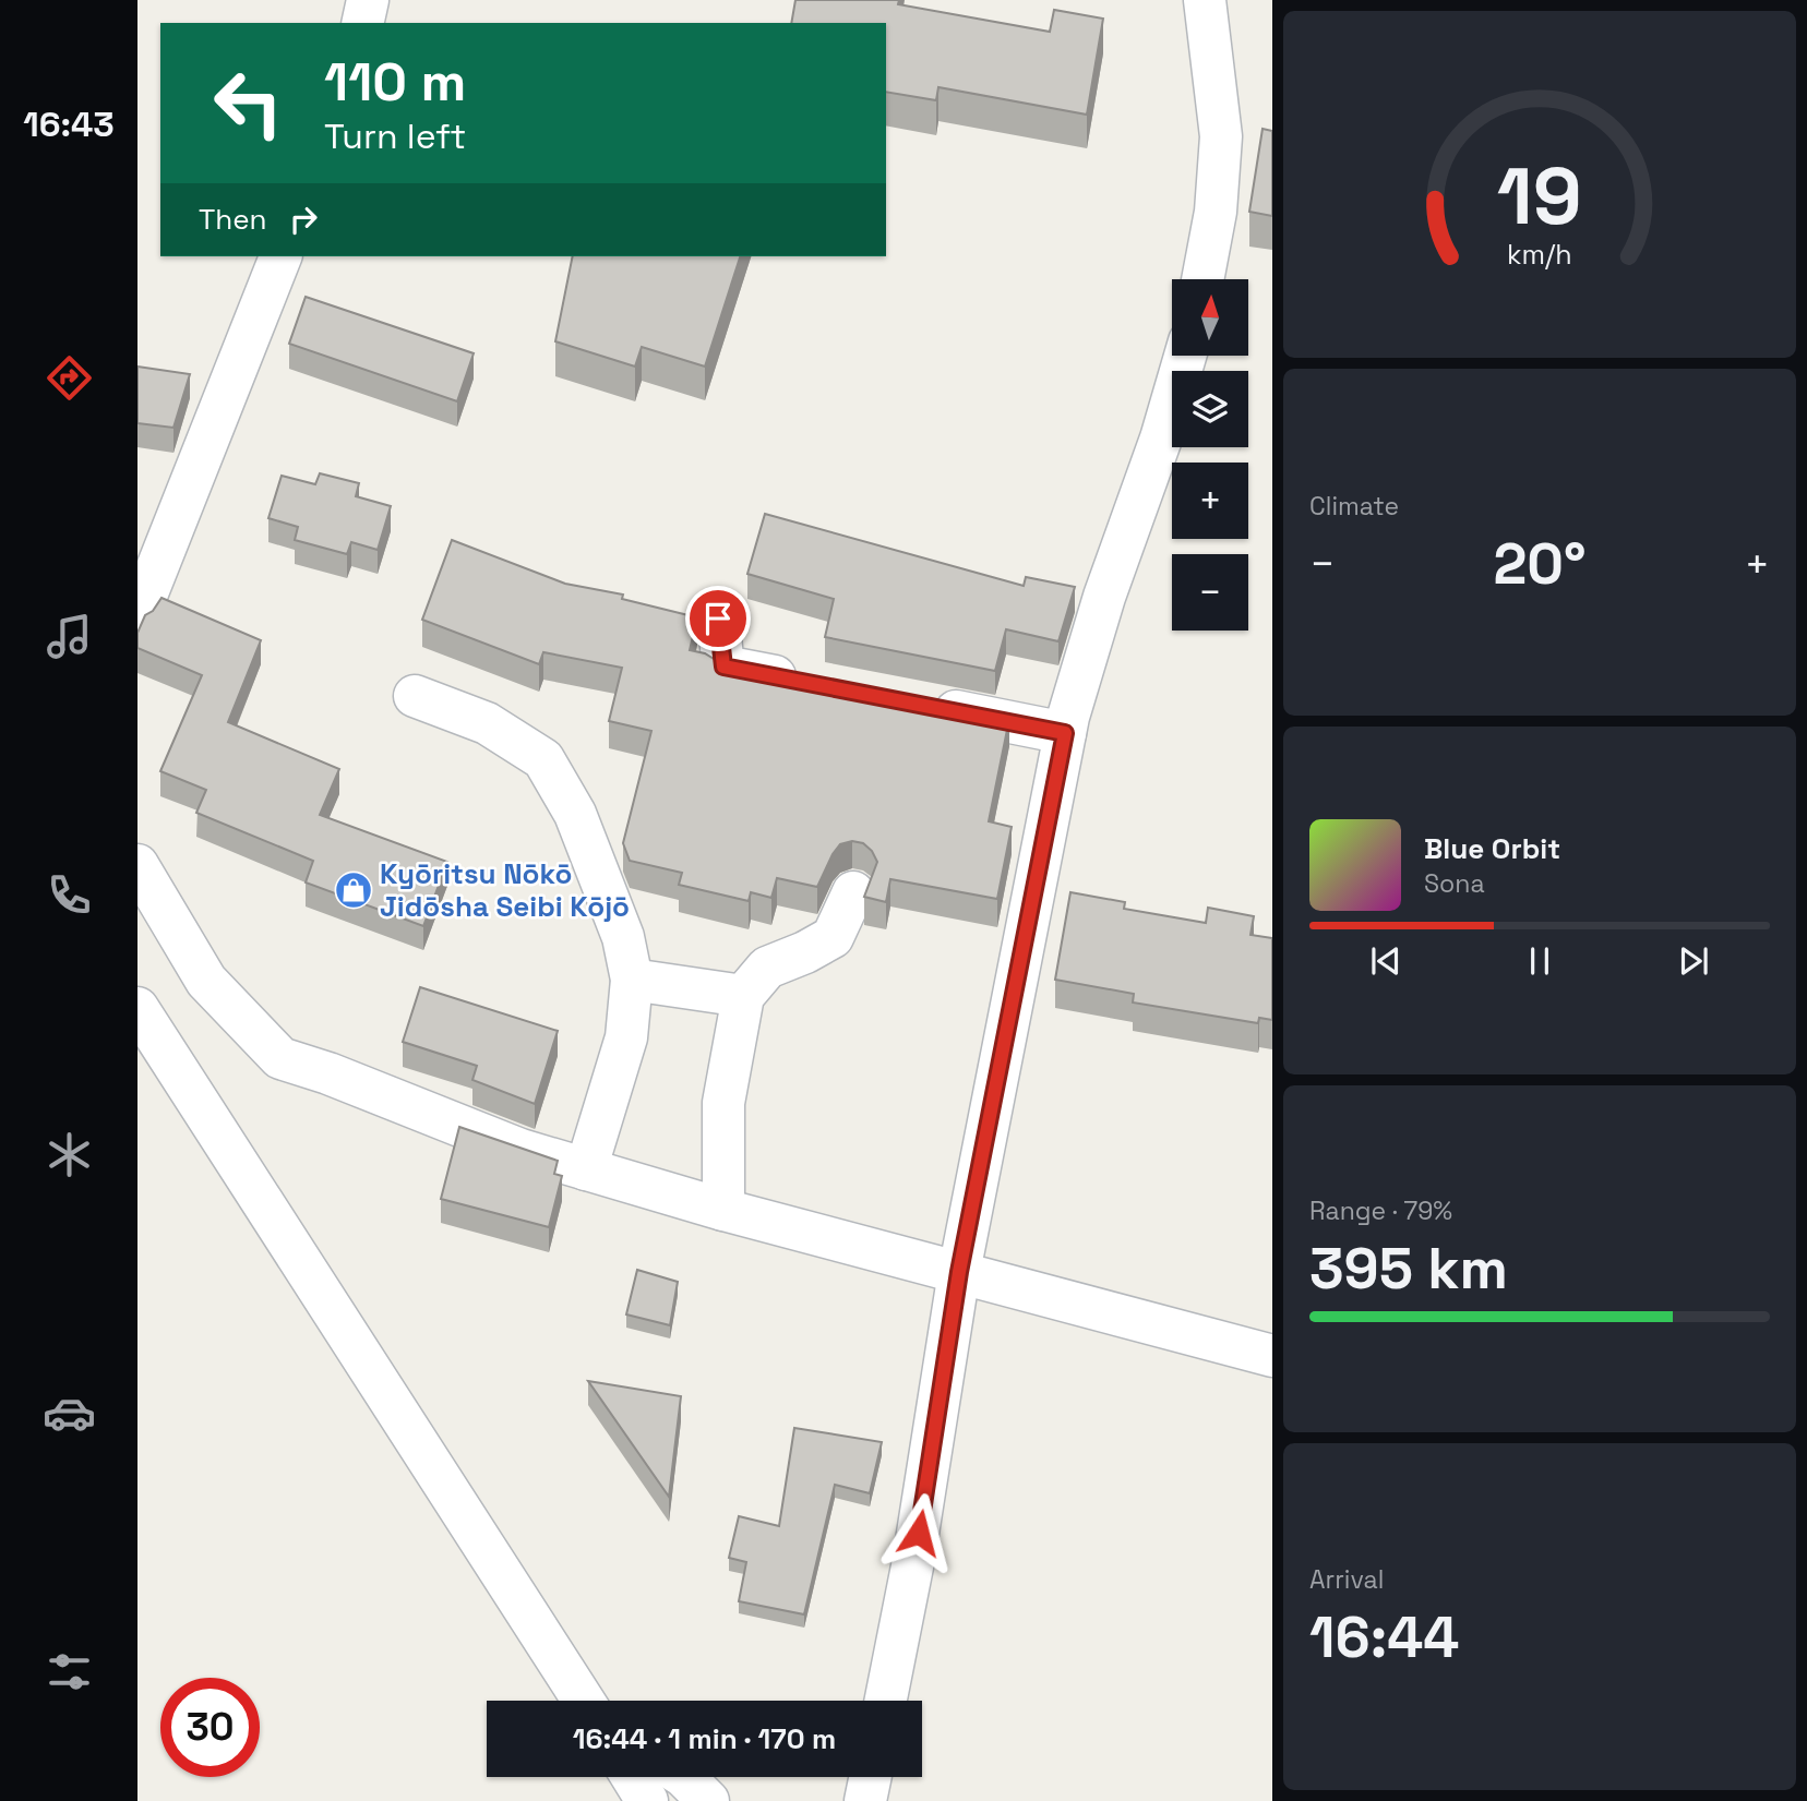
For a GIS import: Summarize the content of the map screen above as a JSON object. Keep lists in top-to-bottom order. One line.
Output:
{"places":{"shop":["Kyōritsu Nōkō Jidōsha Seibi Kōjō"]},"north":"top","page":{"tabs":"16:43","turn":["110 m","Turn left"],"then":"Then","map_buttons":["+","−"],"tile":["Climate",["Range · 79%","395 km"],["Arrival","16:44"]],"heat":["−","20°","+"],"song":["Blue Orbit","Sona"],"limit":"30","trip":"16:44 · 1 min · 170 m","gauge":["19","km/h"]}}
